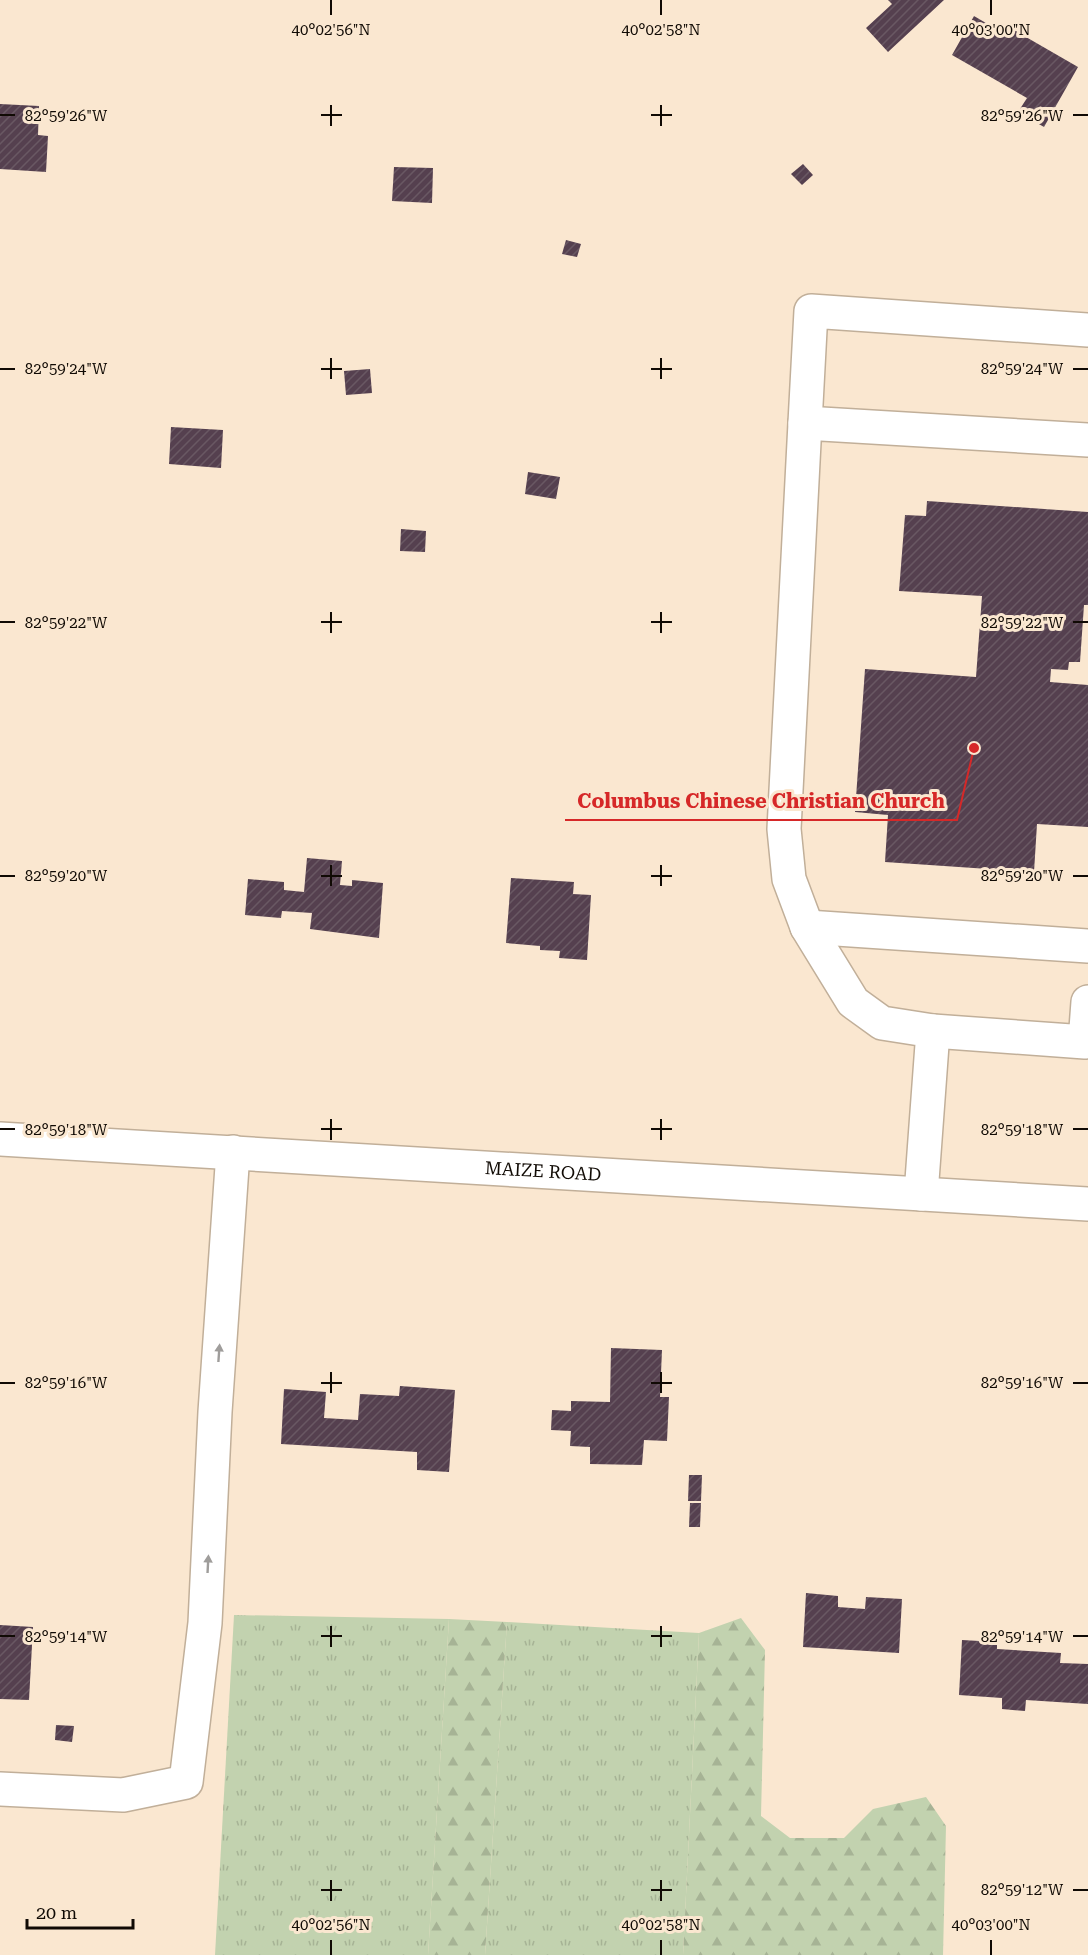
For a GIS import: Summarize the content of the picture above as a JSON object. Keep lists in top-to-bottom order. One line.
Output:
{"streets":{"street":["MAIZE ROAD"]},"places":["Columbus Chinese Christian Church"],"scale_bar":"20 m","coordinates":["40°02'56\"N","40°02'58\"N","40°03'00\"N","82°59'26\"W","82°59'24\"W","82°59'22\"W","82°59'20\"W","82°59'18\"W","82°59'16\"W","82°59'14\"W","82°59'12\"W"]}
